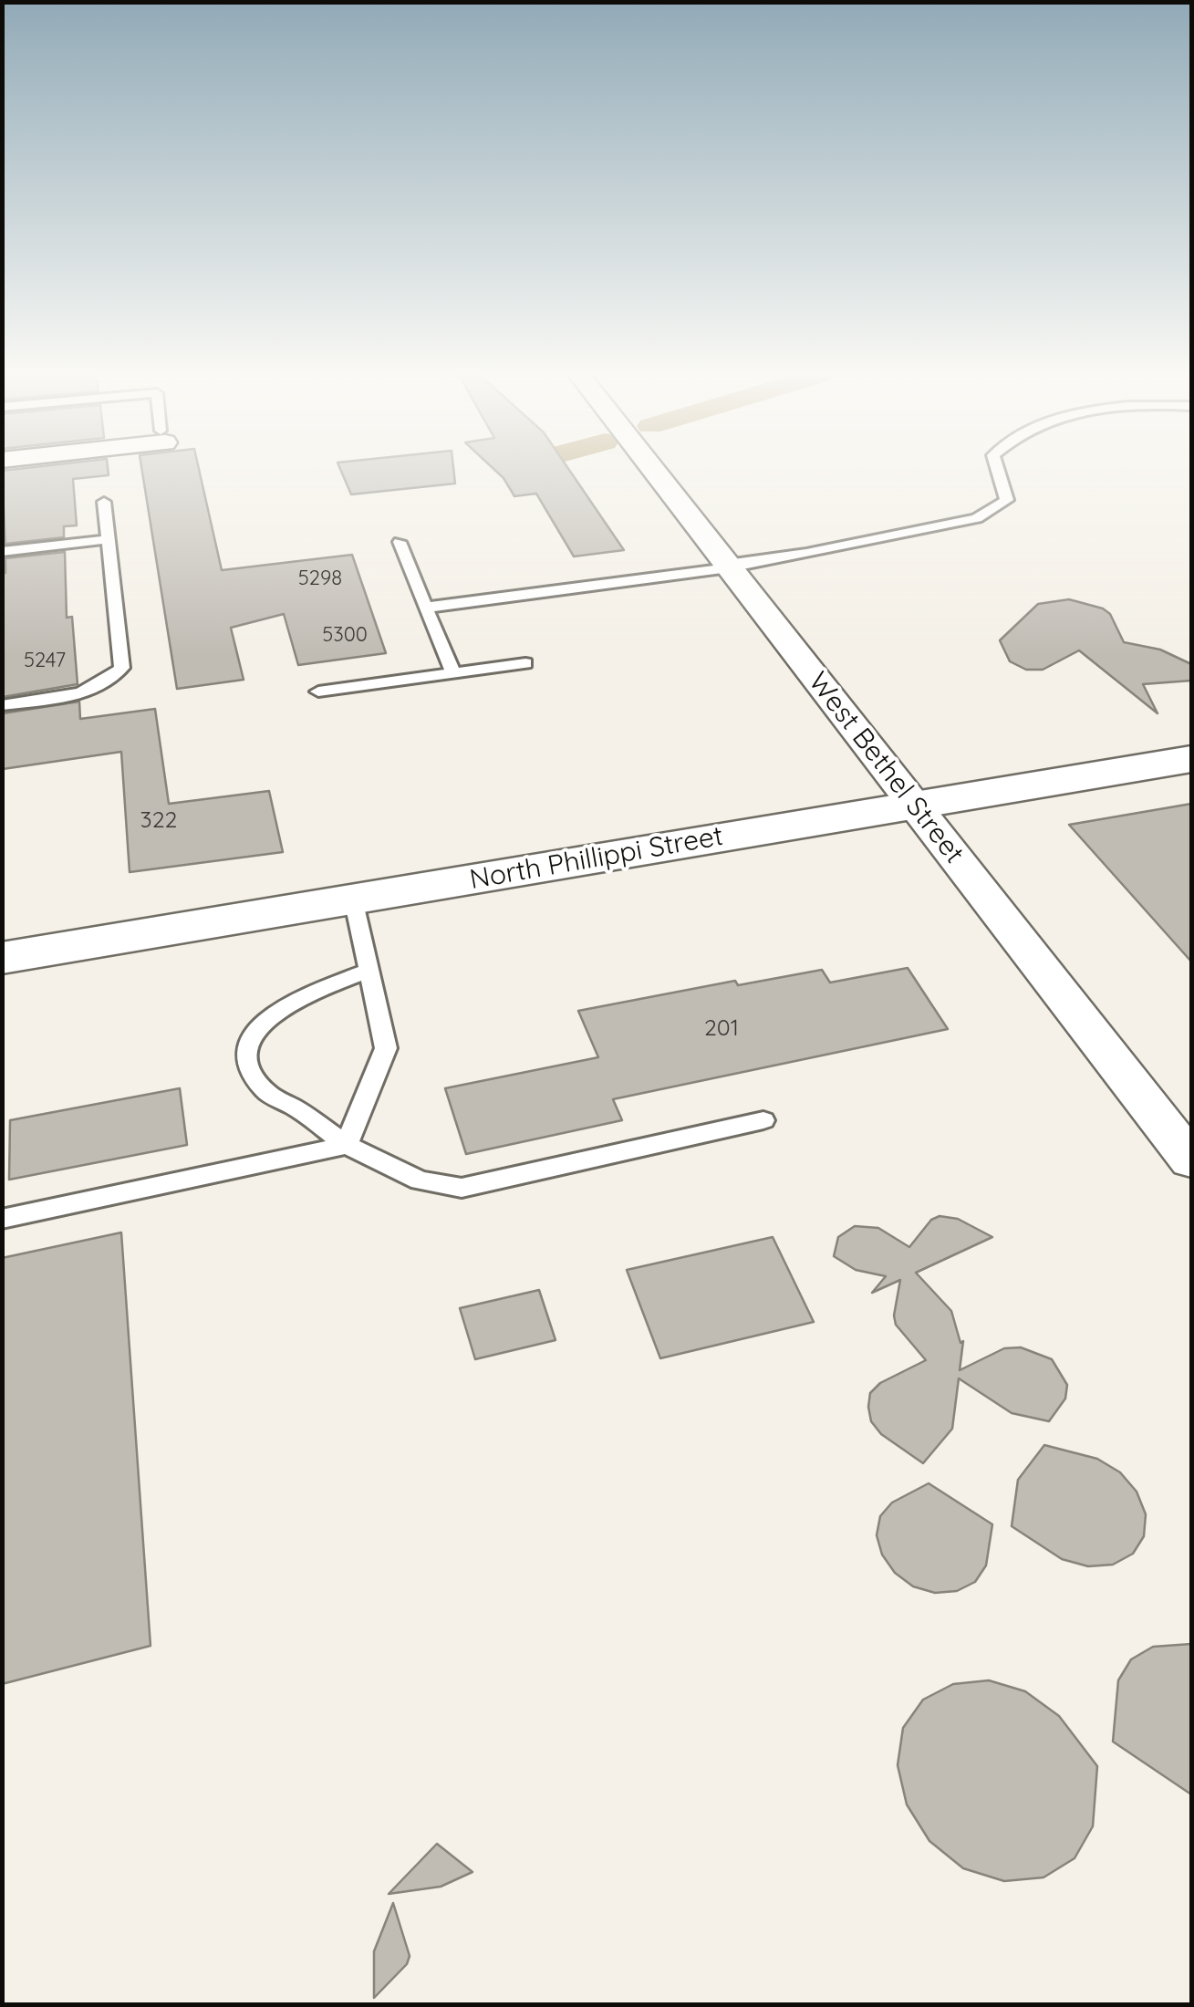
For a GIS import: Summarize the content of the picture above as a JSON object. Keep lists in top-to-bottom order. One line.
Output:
{"streets":{"street":["West Bethel Street","North Phillippi Street"]},"crossings":[["West Bethel Street","North Phillippi Street"]],"house_numbers":["5298","5300","5247","322","201"]}
